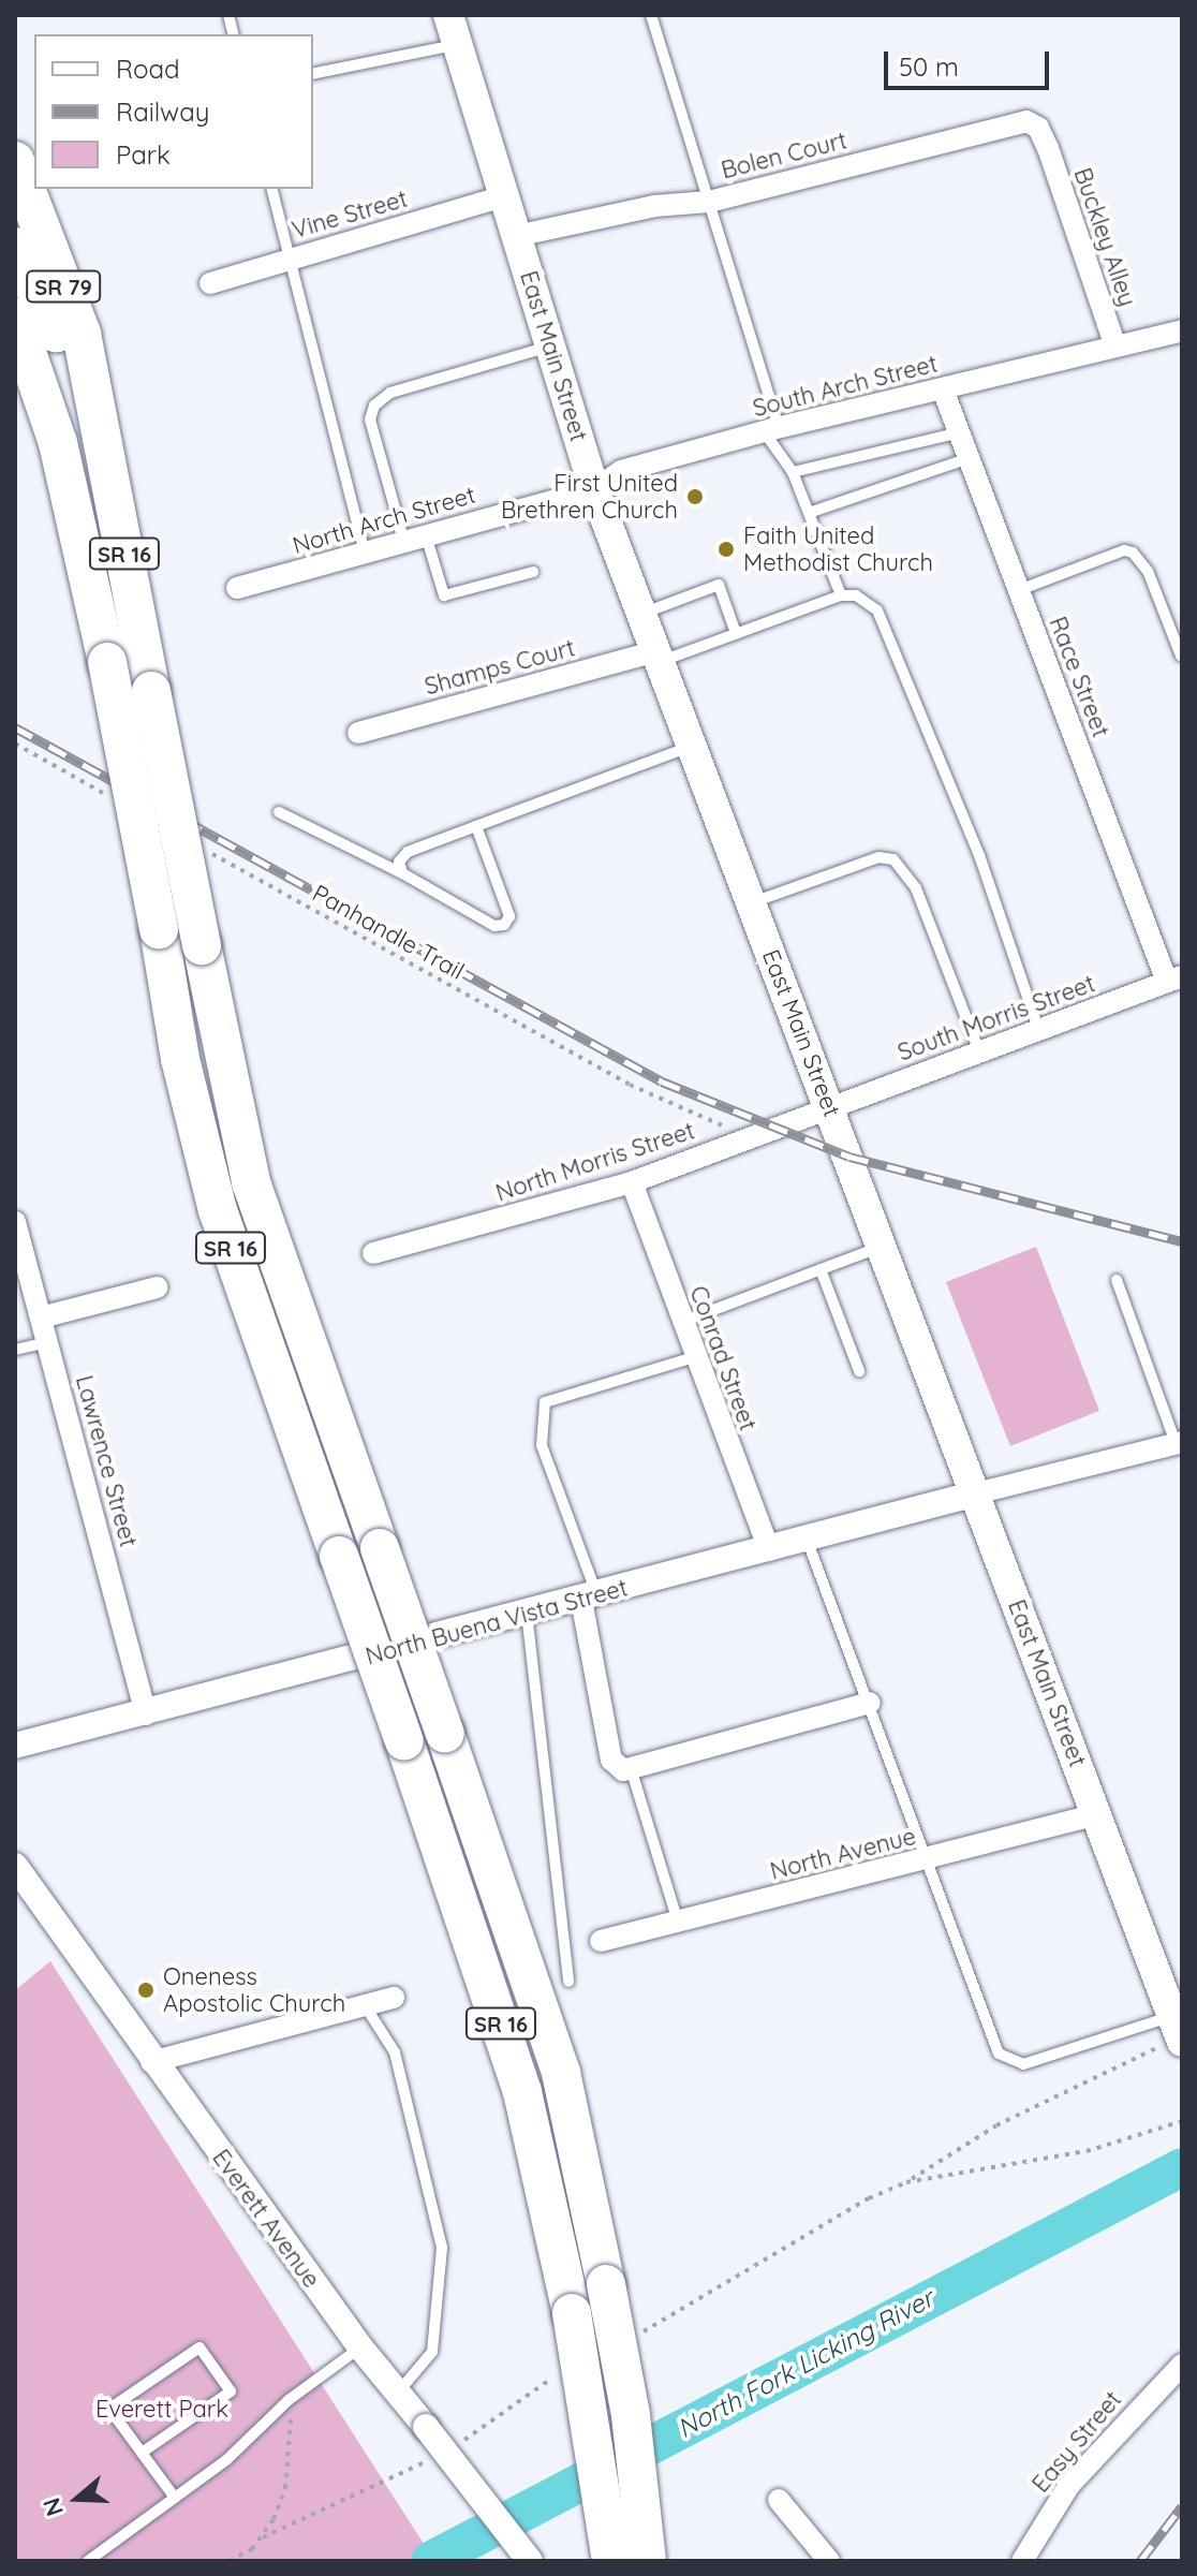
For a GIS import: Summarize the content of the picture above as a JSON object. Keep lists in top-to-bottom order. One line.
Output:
{"streets":{"highway":["SR 79","SR 16"],"main road":["East Main Street"],"street":["Bolen Court","Vine Street","Buckley Alley","South Arch Street","North Arch Street","Shamps Court","Race Street","South Morris Street","North Morris Street","Conrad Street","Lawrence Street","North Buena Vista Street","North Avenue","Everett Avenue","Easy Street"],"path":["Panhandle Trail"]},"crossings":[["Bolen Court","Buckley Alley"],["Bolen Court","East Main Street"],["Vine Street","East Main Street"],["Buckley Alley","South Arch Street"],["SR 79","SR 16"],["East Main Street","South Arch Street"],["East Main Street","North Arch Street"],["East Main Street","Shamps Court"],["East Main Street","South Morris Street"],["East Main Street","North Morris Street"],["East Main Street","North Buena Vista Street"],["East Main Street","North Avenue"],["South Arch Street","North Arch Street"],["South Arch Street","Race Street"],["Race Street","South Morris Street"],["Panhandle Trail","North Morris Street"],["South Morris Street","North Morris Street"],["North Morris Street","Conrad Street"],["Conrad Street","North Buena Vista Street"],["Lawrence Street","North Buena Vista Street"]],"water":["North Fork Licking River"],"parks":["Everett Park"],"places":["First United Brethren Church","Faith United Methodist Church","Oneness Apostolic Church"],"legend":["Road","Railway","Park"],"scale_bar":"50 m","north":"left"}
